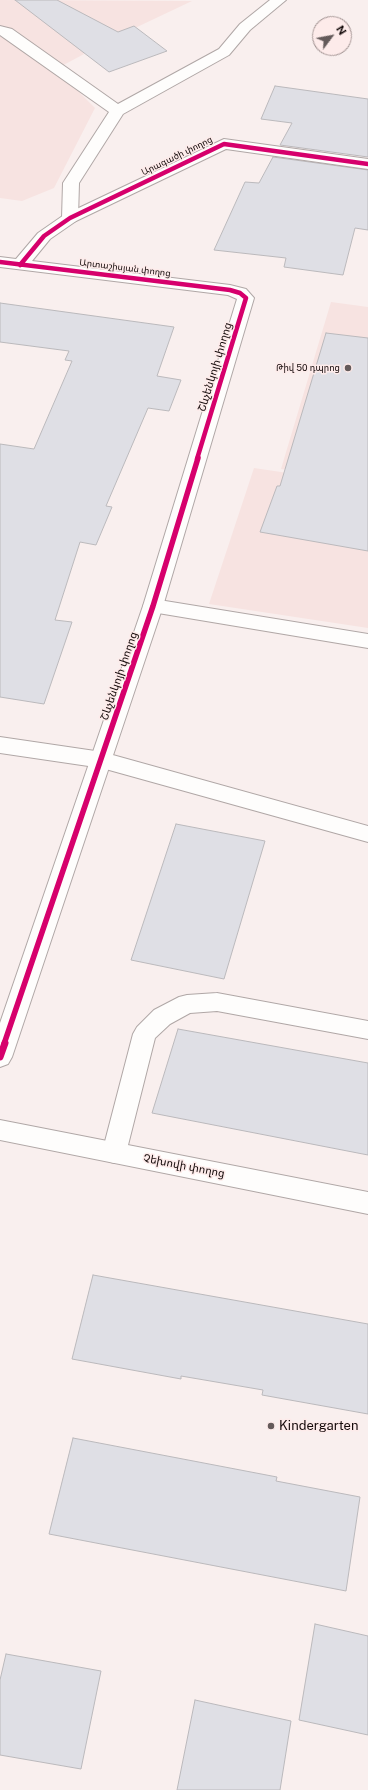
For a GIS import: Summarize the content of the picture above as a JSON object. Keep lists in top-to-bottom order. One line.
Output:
{"streets":{"street":["Արագածի փողոց","Արտաշիսյան փողոց","Շևչենկոյի փողոց","Չեխովի փողոց"]},"crossings":[["Արագածի փողոց","Արտաշիսյան փողոց"],["Արտաշիսյան փողոց","Շևչենկոյի փողոց"]],"places":["Թիվ 50 դպրոց","Kindergarten"],"north":"top right"}
